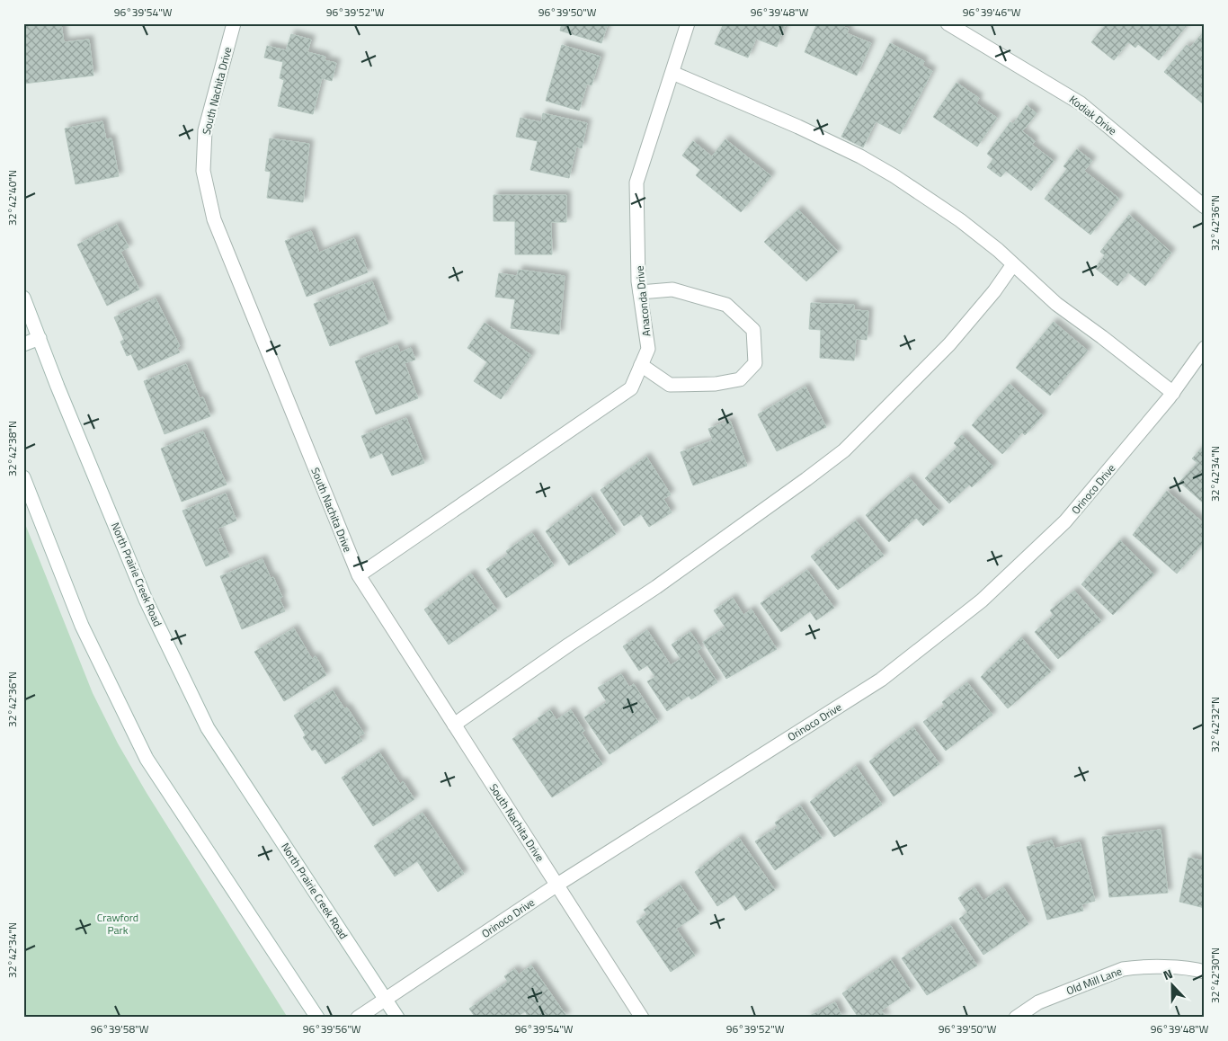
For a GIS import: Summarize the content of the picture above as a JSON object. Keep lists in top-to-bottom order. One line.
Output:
{"streets":{"street":["South Nachita Drive","Kodiak Drive","Anaconda Drive","Orinoco Drive","North Prairie Creek Road","Old Mill Lane"]},"crossings":[["South Nachita Drive","Anaconda Drive"],["South Nachita Drive","Orinoco Drive"],["Orinoco Drive","North Prairie Creek Road"]],"parks":["Crawford Park"],"north":"top","coordinates":["96°39'54\"W","96°39'52\"W","96°39'50\"W","96°39'48\"W","96°39'46\"W","32°42'40\"N","32°42'36\"N","32°42'38\"N","32°42'34\"N","32°42'32\"N","32°42'30\"N","96°39'58\"W","96°39'56\"W"]}
